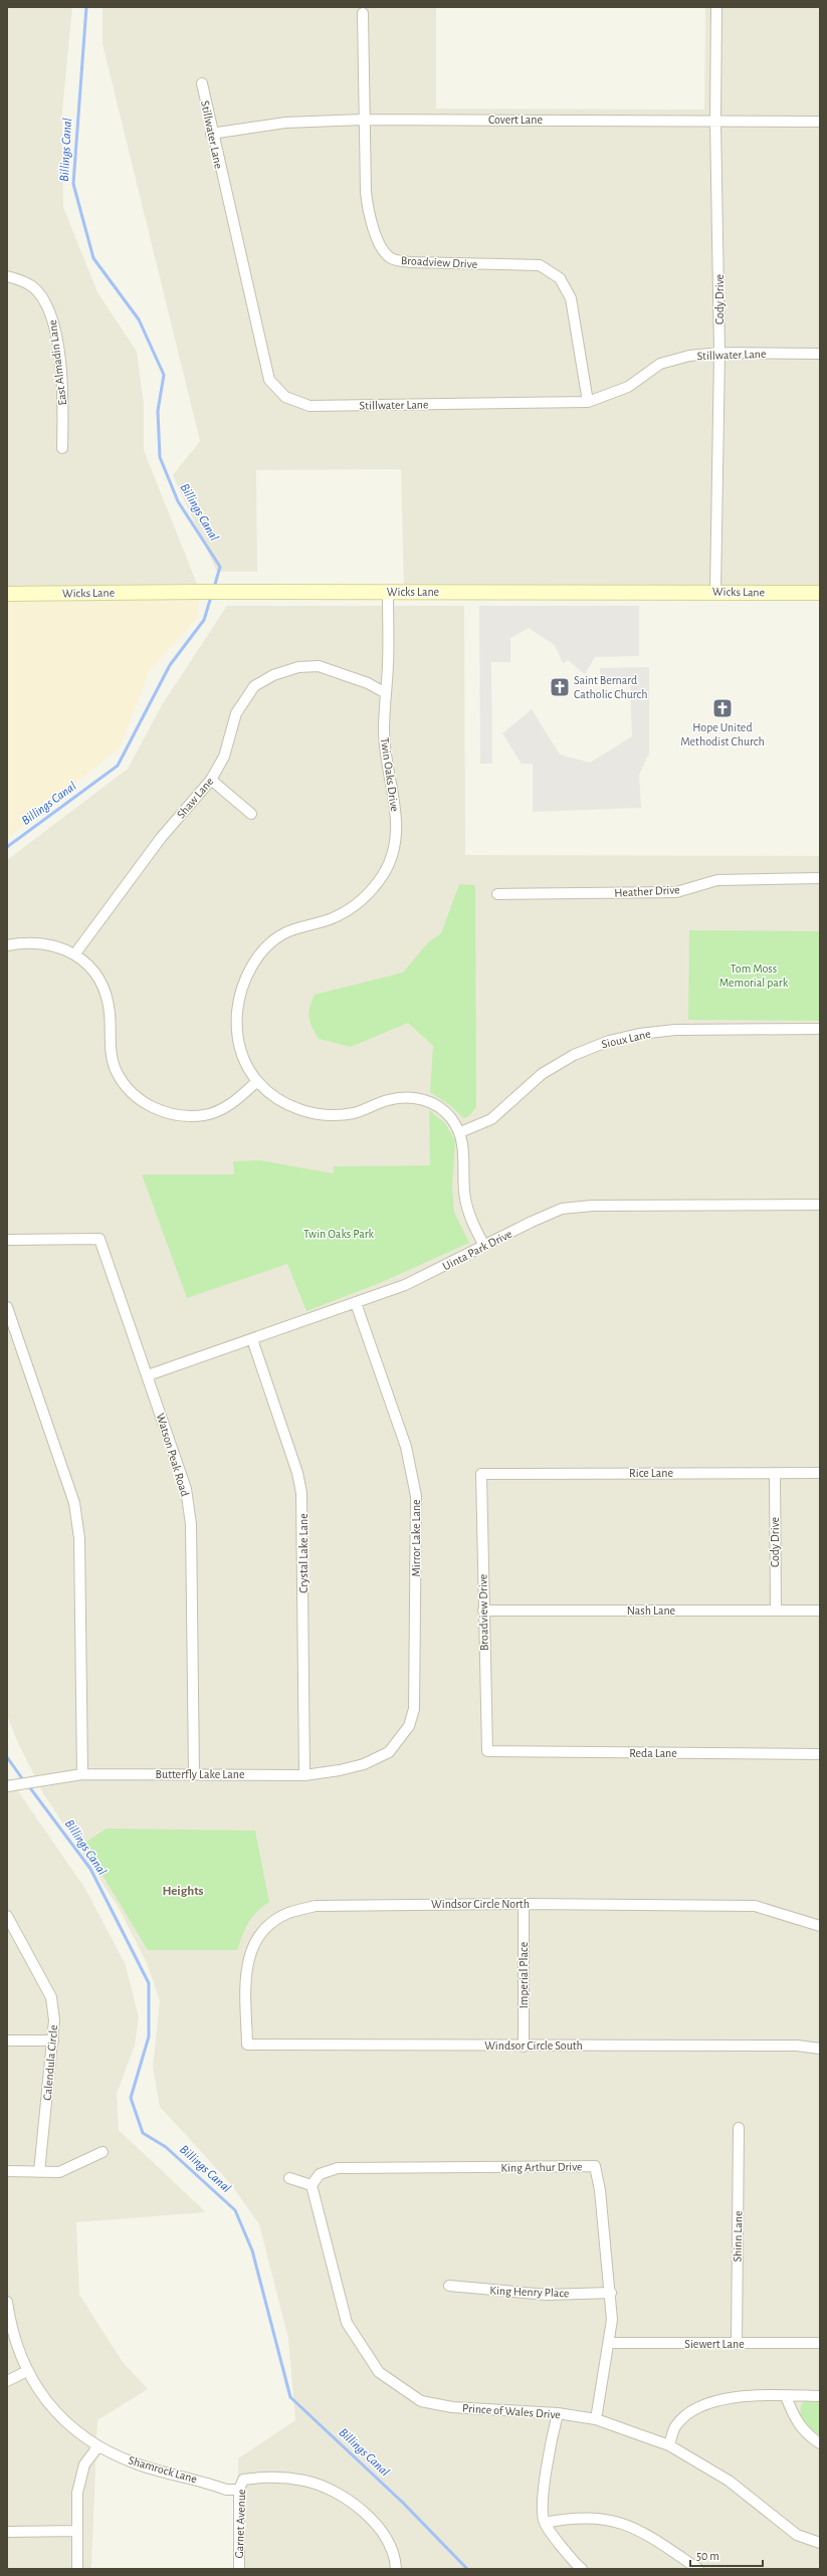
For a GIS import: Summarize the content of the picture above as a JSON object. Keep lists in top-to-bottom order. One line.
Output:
{"streets":{"main road":["Wicks Lane"],"street":["Covert Lane","Stillwater Lane","Broadview Drive","Cody Drive","East Almadin Lane","Twin Oaks Drive","Shaw Lane","Heather Drive","Sioux Lane","Uinta Park Drive","Watson Peak Road","Rice Lane","Mirror Lake Lane","Crystal Lake Lane","Nash Lane","Reda Lane","Butterfly Lake Lane","Windsor Circle North","Imperial Place","Windsor Circle South","Calendula Circle","King Arthur Drive","Shinn Lane","King Henry Place","Siewert Lane","Prince of Wales Drive","Shamrock Lane","Garnet Avenue"]},"crossings":[["Covert Lane","Stillwater Lane"],["Covert Lane","Broadview Drive"],["Covert Lane","Cody Drive"],["Stillwater Lane","Broadview Drive"],["Stillwater Lane","Cody Drive"],["Broadview Drive","Rice Lane"],["Broadview Drive","Nash Lane"],["Broadview Drive","Reda Lane"],["Cody Drive","Wicks Lane"],["Cody Drive","Rice Lane"],["Cody Drive","Nash Lane"],["Wicks Lane","Twin Oaks Drive"],["Twin Oaks Drive","Shaw Lane"],["Twin Oaks Drive","Sioux Lane"],["Twin Oaks Drive","Uinta Park Drive"],["Uinta Park Drive","Watson Peak Road"],["Uinta Park Drive","Mirror Lake Lane"],["Uinta Park Drive","Crystal Lake Lane"],["Watson Peak Road","Butterfly Lake Lane"],["Mirror Lake Lane","Butterfly Lake Lane"],["Crystal Lake Lane","Butterfly Lake Lane"],["Windsor Circle North","Imperial Place"],["Windsor Circle North","Windsor Circle South"],["Imperial Place","Windsor Circle South"],["King Arthur Drive","King Henry Place"],["King Arthur Drive","Siewert Lane"],["King Arthur Drive","Prince of Wales Drive"],["Shinn Lane","Siewert Lane"],["Shamrock Lane","Garnet Avenue"]],"districts":["Heights"],"water":["Billings Canal"],"parks":["Tom Moss Memorial park","Twin Oaks Park"],"places":{"church":["Saint Bernard Catholic Church","Hope United Methodist Church"]},"scale_bar":"50 m"}
